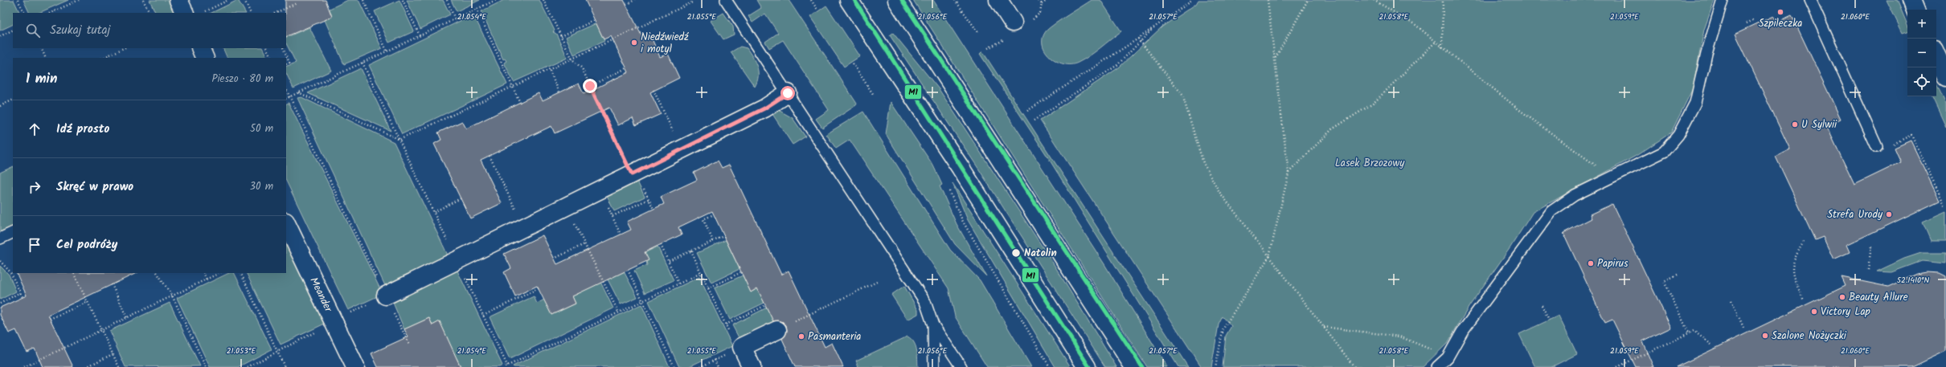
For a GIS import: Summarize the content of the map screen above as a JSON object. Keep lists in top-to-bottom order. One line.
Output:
{"streets":{"street":["Meander"]},"parks":["Lasek Brzozowy"],"places":["Szpileczka","Niedźwiedź i motyl","U Sylwii","Strefa Urody","Natolin","Papirus","Beauty Allure","Victory Lap","Szalone Nożyczki","Pasmanteria"],"lines":["transit line M1"],"page":{"map_buttons":["+","−"],"search":"Szukaj tutaj","heading":["1 min","Pieszo · 80 m"],"list":[["Idź prosto","50 m"],["Skręć w prawo","30 m"],"Cel podróży"]},"coordinates":["21.054°E","21.055°E","21.056°E","21.057°E","21.058°E","21.059°E","21.060°E","52.1410°N","21.053°E"]}
